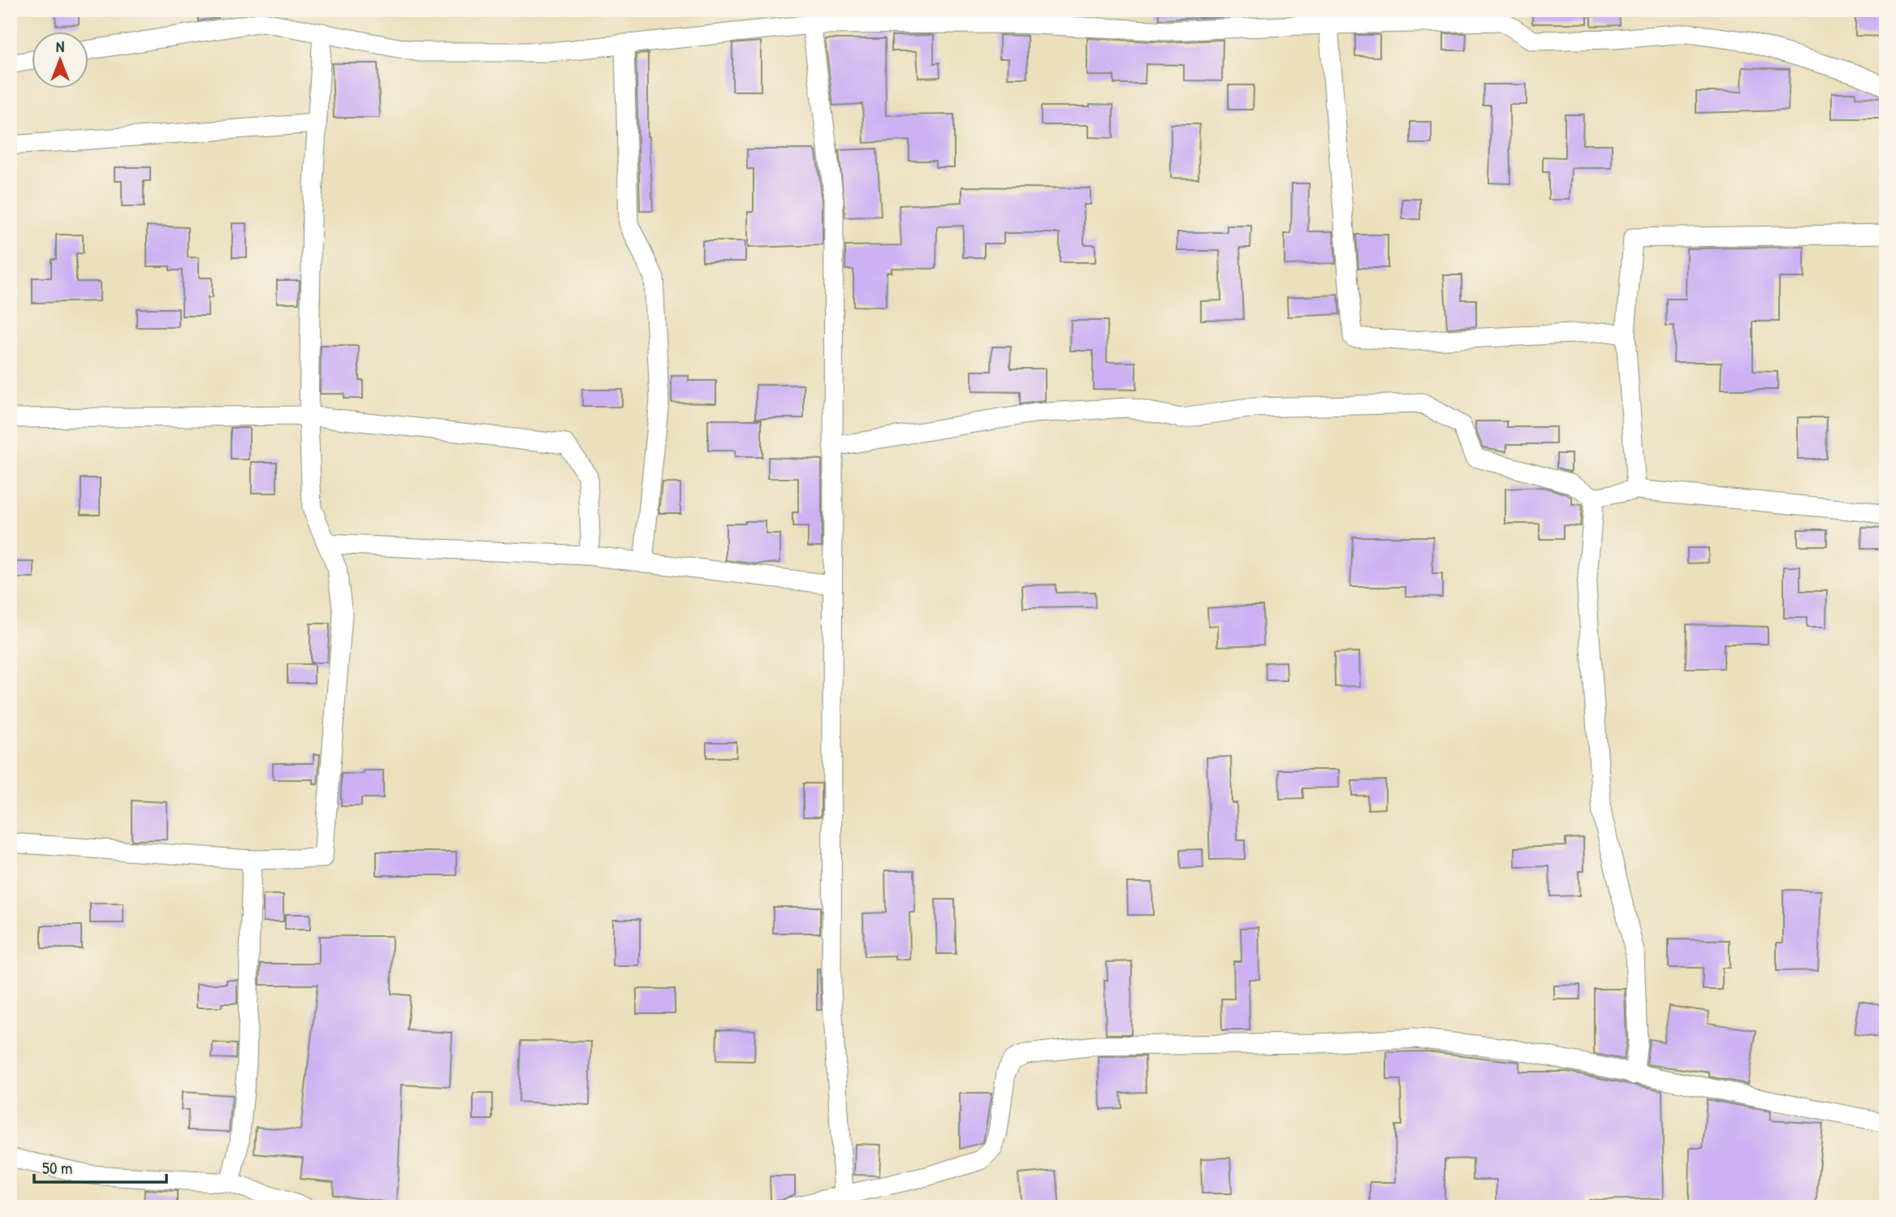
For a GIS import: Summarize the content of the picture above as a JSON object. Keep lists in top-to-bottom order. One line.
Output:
{"scale_bar":"50 m","north":"top"}
